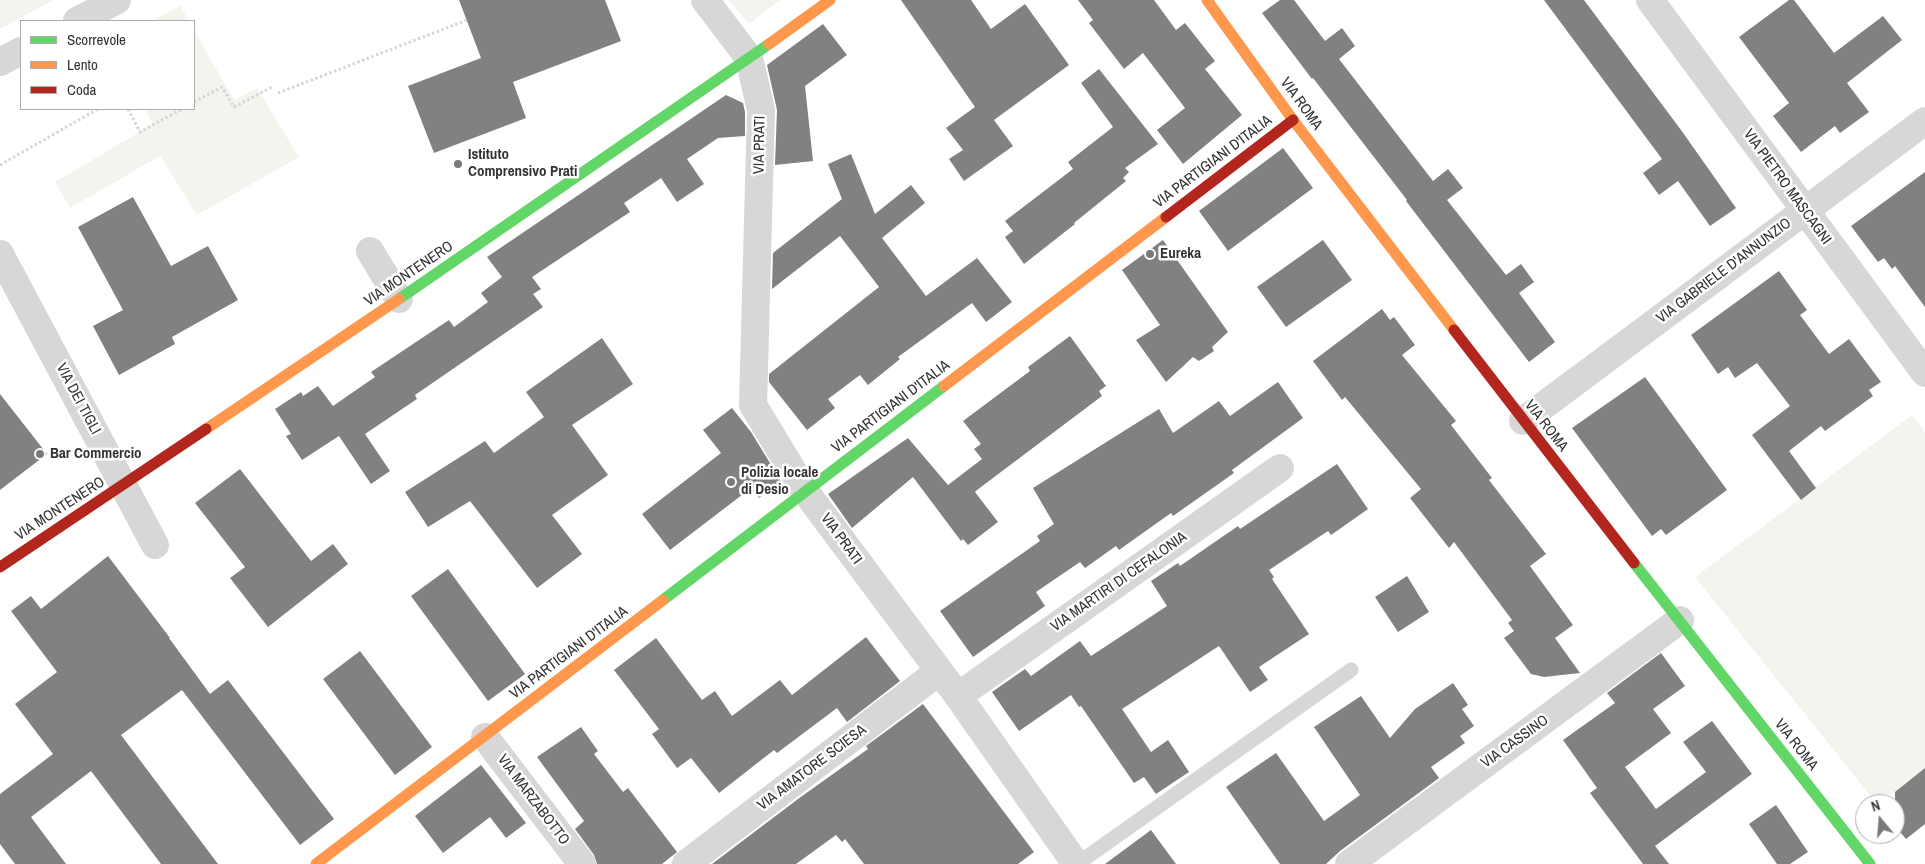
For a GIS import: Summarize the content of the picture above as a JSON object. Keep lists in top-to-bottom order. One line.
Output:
{"streets":{"street":["VIA ROMA","VIA PRATI","VIA PARTIGIANI D'ITALIA","VIA PIETRO MASCAGNI","VIA GABRIELE D'ANNUNZIO","VIA MONTENERO","VIA DEI TIGLI","VIA MARTIRI DI CEFALONIA","VIA CASSINO","VIA AMATORE SCIESA","VIA MARZABOTTO"]},"crossings":[["VIA ROMA","VIA PARTIGIANI D'ITALIA"],["VIA ROMA","VIA GABRIELE D'ANNUNZIO"],["VIA ROMA","VIA CASSINO"],["VIA PRATI","VIA PARTIGIANI D'ITALIA"],["VIA PRATI","VIA MONTENERO"],["VIA PRATI","VIA MARTIRI DI CEFALONIA"],["VIA PRATI","VIA AMATORE SCIESA"],["VIA PARTIGIANI D'ITALIA","VIA MARZABOTTO"],["VIA PIETRO MASCAGNI","VIA GABRIELE D'ANNUNZIO"],["VIA MONTENERO","VIA DEI TIGLI"]],"places":["Istituto Comprensivo Prati","Eureka","Bar Commercio","Polizia locale di Desio"],"legend":["Scorrevole","Lento","Coda"],"north":"top"}
